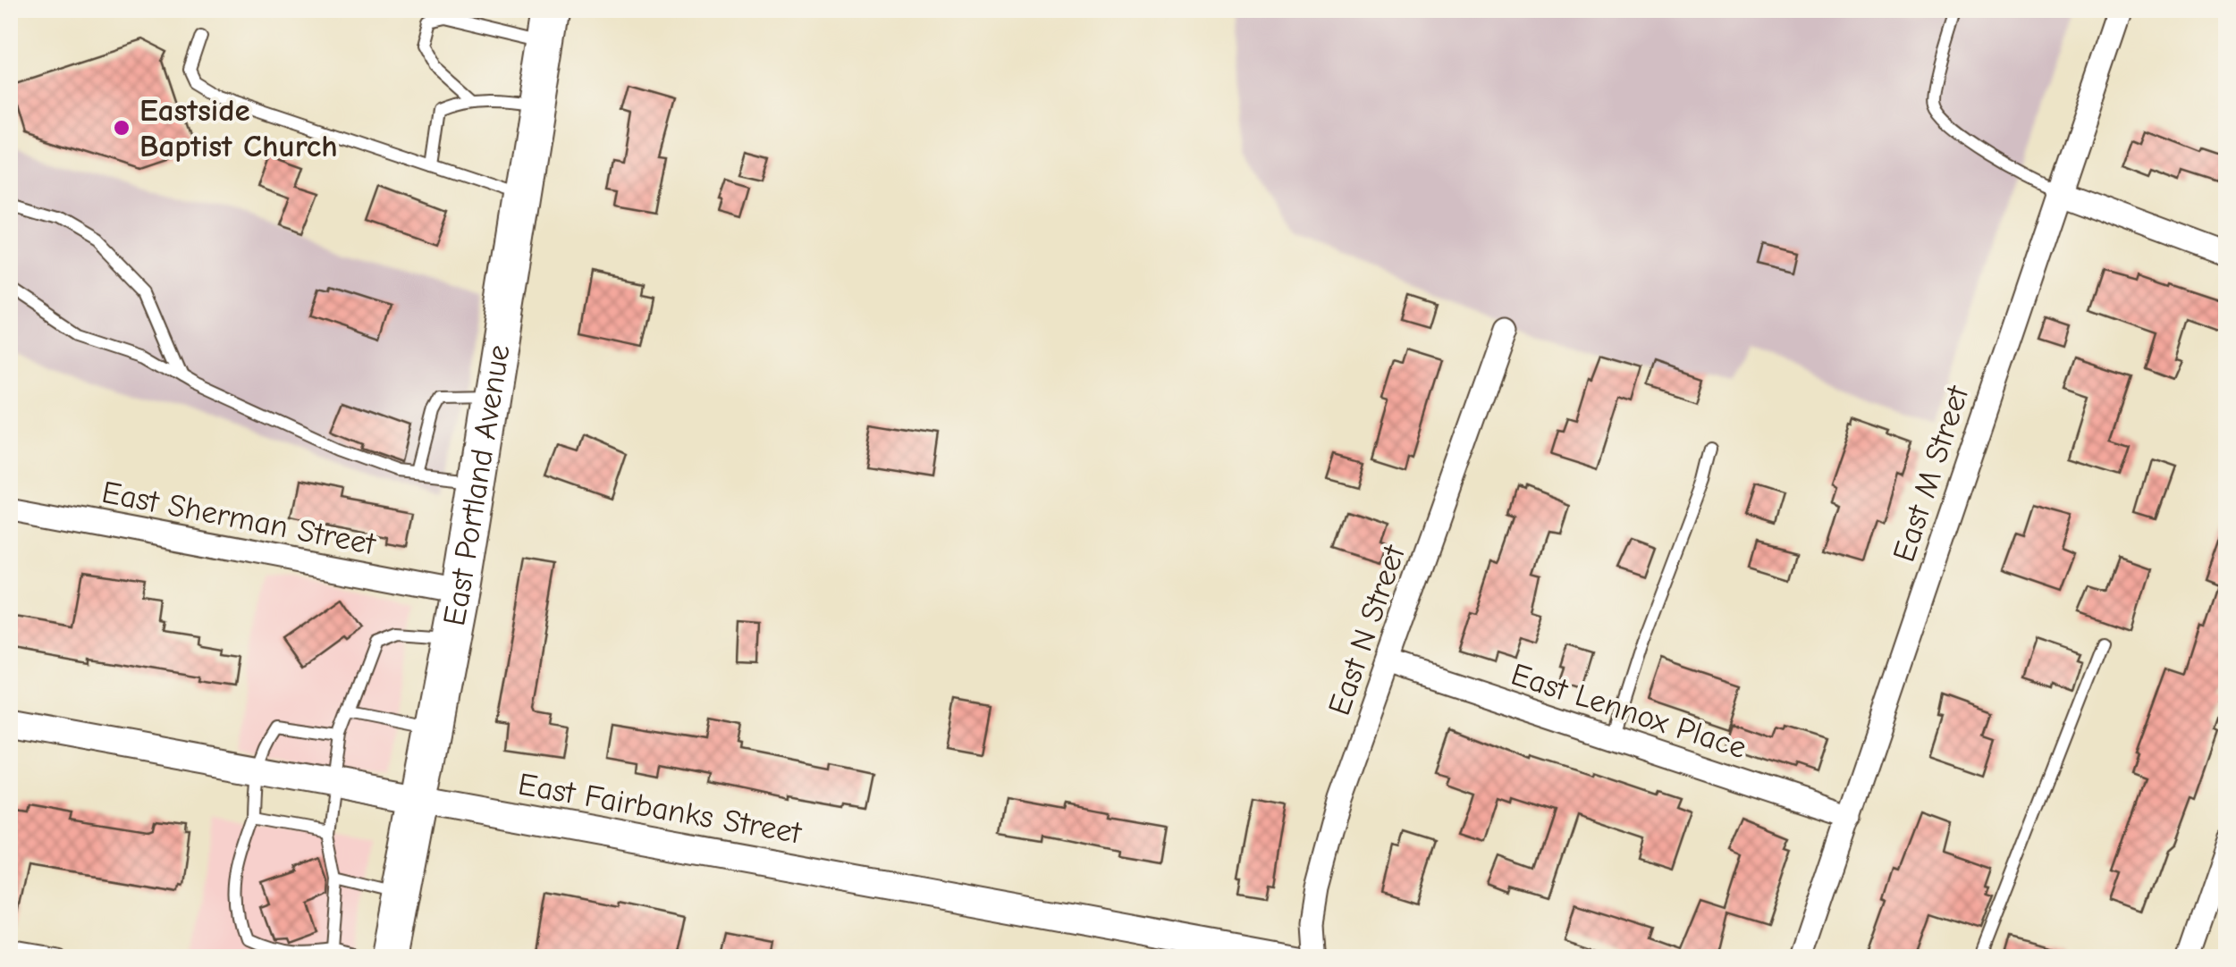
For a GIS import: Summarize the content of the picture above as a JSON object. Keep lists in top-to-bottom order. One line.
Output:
{"streets":{"main road":["East Portland Avenue"],"street":["East M Street","East Sherman Street","East N Street","East Lennox Place","East Fairbanks Street"]},"crossings":[["East M Street","East Lennox Place"],["East Portland Avenue","East Sherman Street"],["East Portland Avenue","East Fairbanks Street"],["East N Street","East Lennox Place"]],"places":["Eastside Baptist Church"]}
